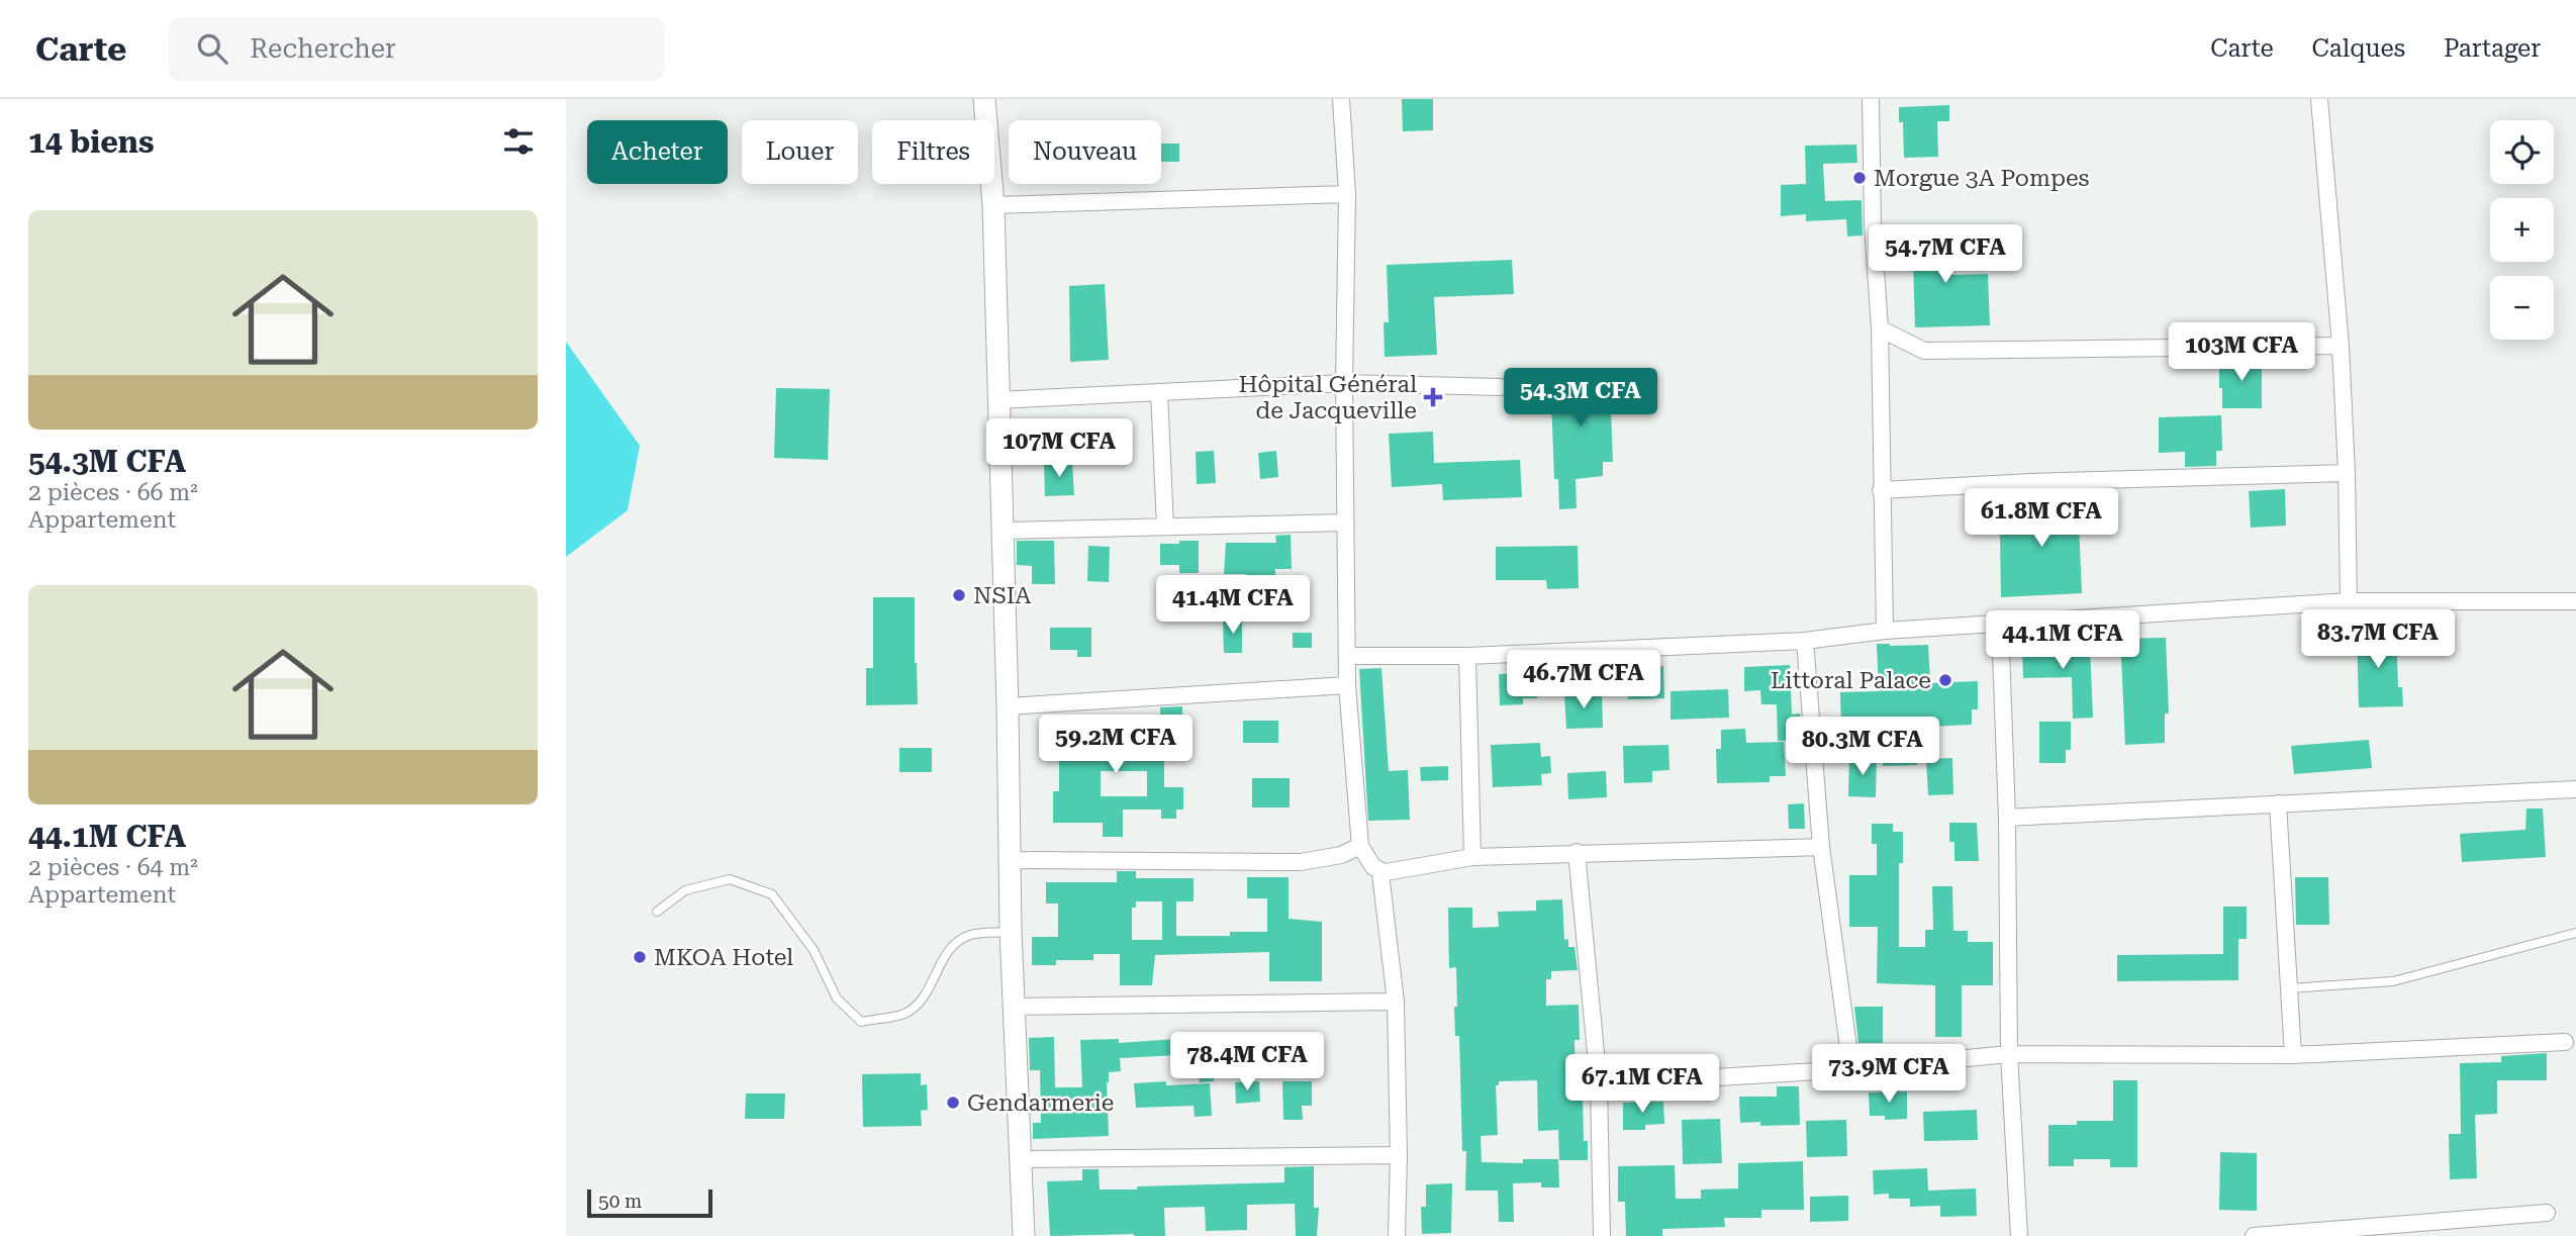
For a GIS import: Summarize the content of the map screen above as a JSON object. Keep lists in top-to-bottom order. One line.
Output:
{"places":{"other":["Morgue 3A Pompes","NSIA","Littoral Palace","MKOA Hotel","Gendarmerie"],"health":["Hôpital Général de Jacqueville"]},"scale_bar":"50 m","page":{"header":"Carte","search":"Rechercher","nav":["Carte","Calques","Partager"],"heading":"14 biens","map_buttons":["+","−"],"chip":["Acheter","Louer","Filtres","Nouveau"],"list":[{"name":"54.3M CFA","note":"2 pièces · 66 m² · Appartement"},{"name":"44.1M CFA","note":"2 pièces · 64 m² · Appartement"}],"price":["54.7M CFA","103M CFA","54.3M CFA","107M CFA","61.8M CFA","41.4M CFA","83.7M CFA","44.1M CFA","46.7M CFA","59.2M CFA","80.3M CFA","78.4M CFA","73.9M CFA","67.1M CFA"],"scale":"50 m"}}
